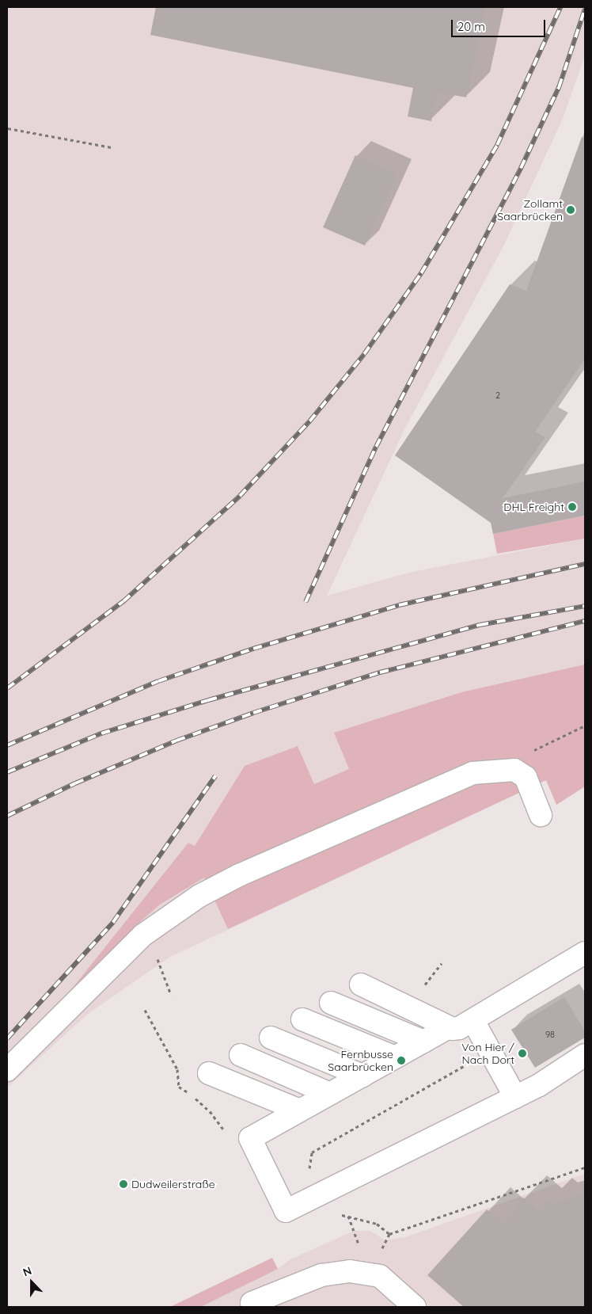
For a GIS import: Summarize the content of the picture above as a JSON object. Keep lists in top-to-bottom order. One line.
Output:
{"places":["Zollamt Saarbrücken","DHL Freight","Von Hier / Nach Dort","Fernbusse Saarbrücken","Dudweilerstraße"],"house_numbers":["2","98"],"scale_bar":"20 m","north":"top"}
